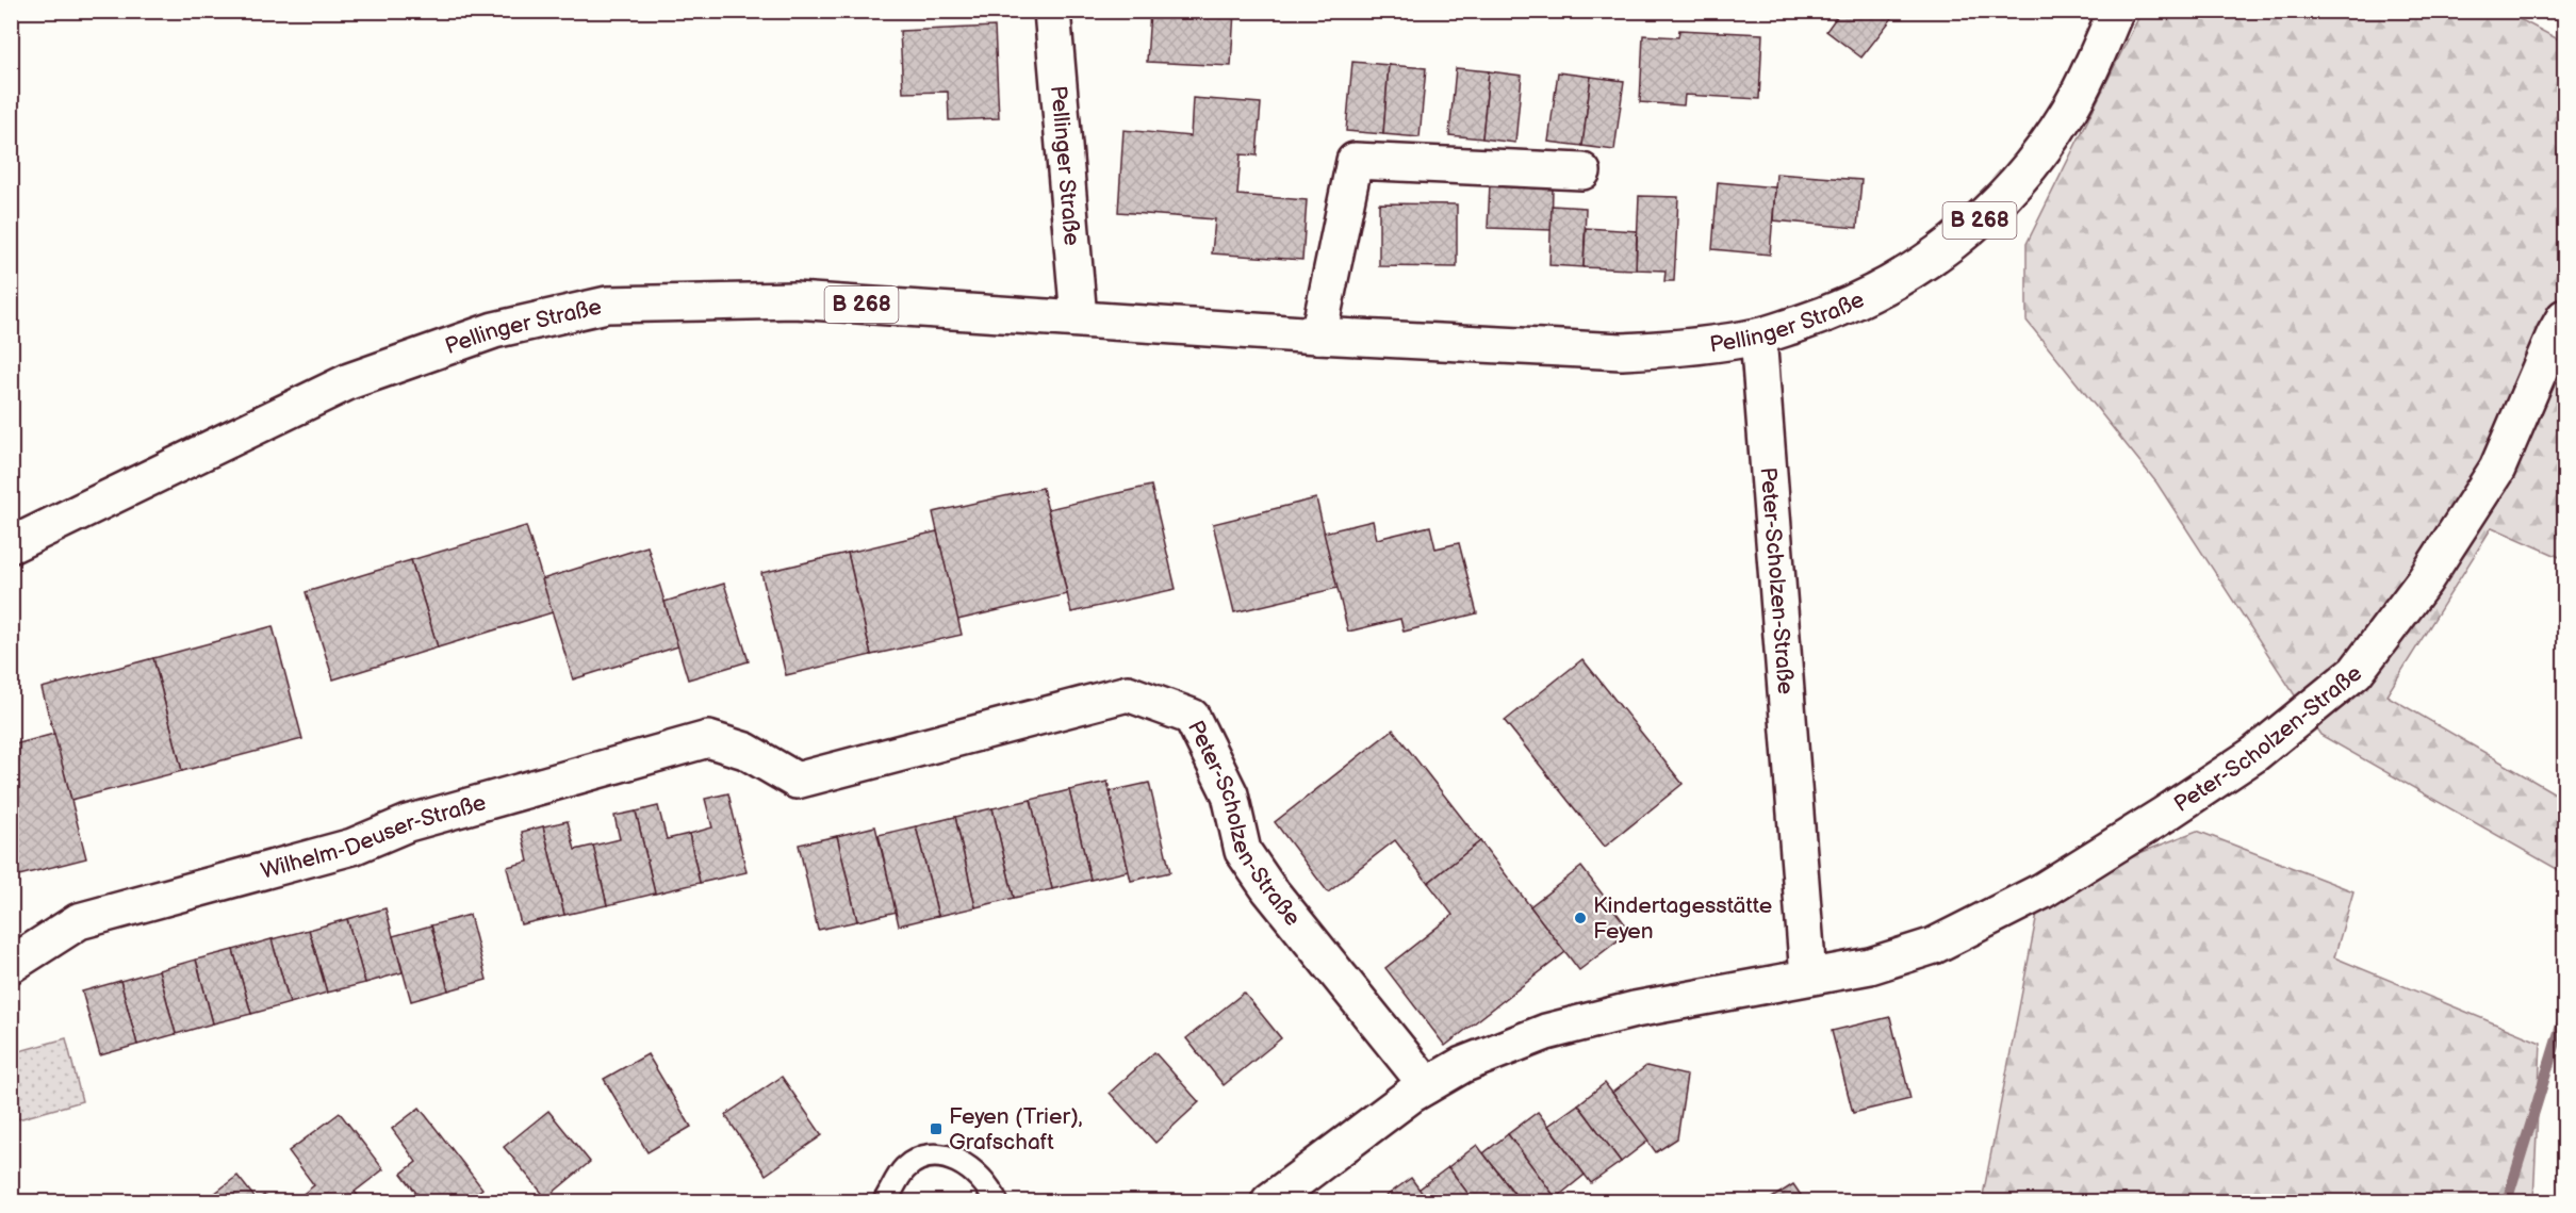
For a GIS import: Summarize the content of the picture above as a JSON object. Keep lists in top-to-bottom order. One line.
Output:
{"streets":{"street":["Pellinger Straße","B 268","Peter-Scholzen-Straße","Wilhelm-Deuser-Straße"]},"crossings":[["Pellinger Straße","Peter-Scholzen-Straße"],["Peter-Scholzen-Straße","Wilhelm-Deuser-Straße"]],"places":{"other":["Kindertagesstätte Feyen"],"transit":["Feyen (Trier), Grafschaft"]}}
